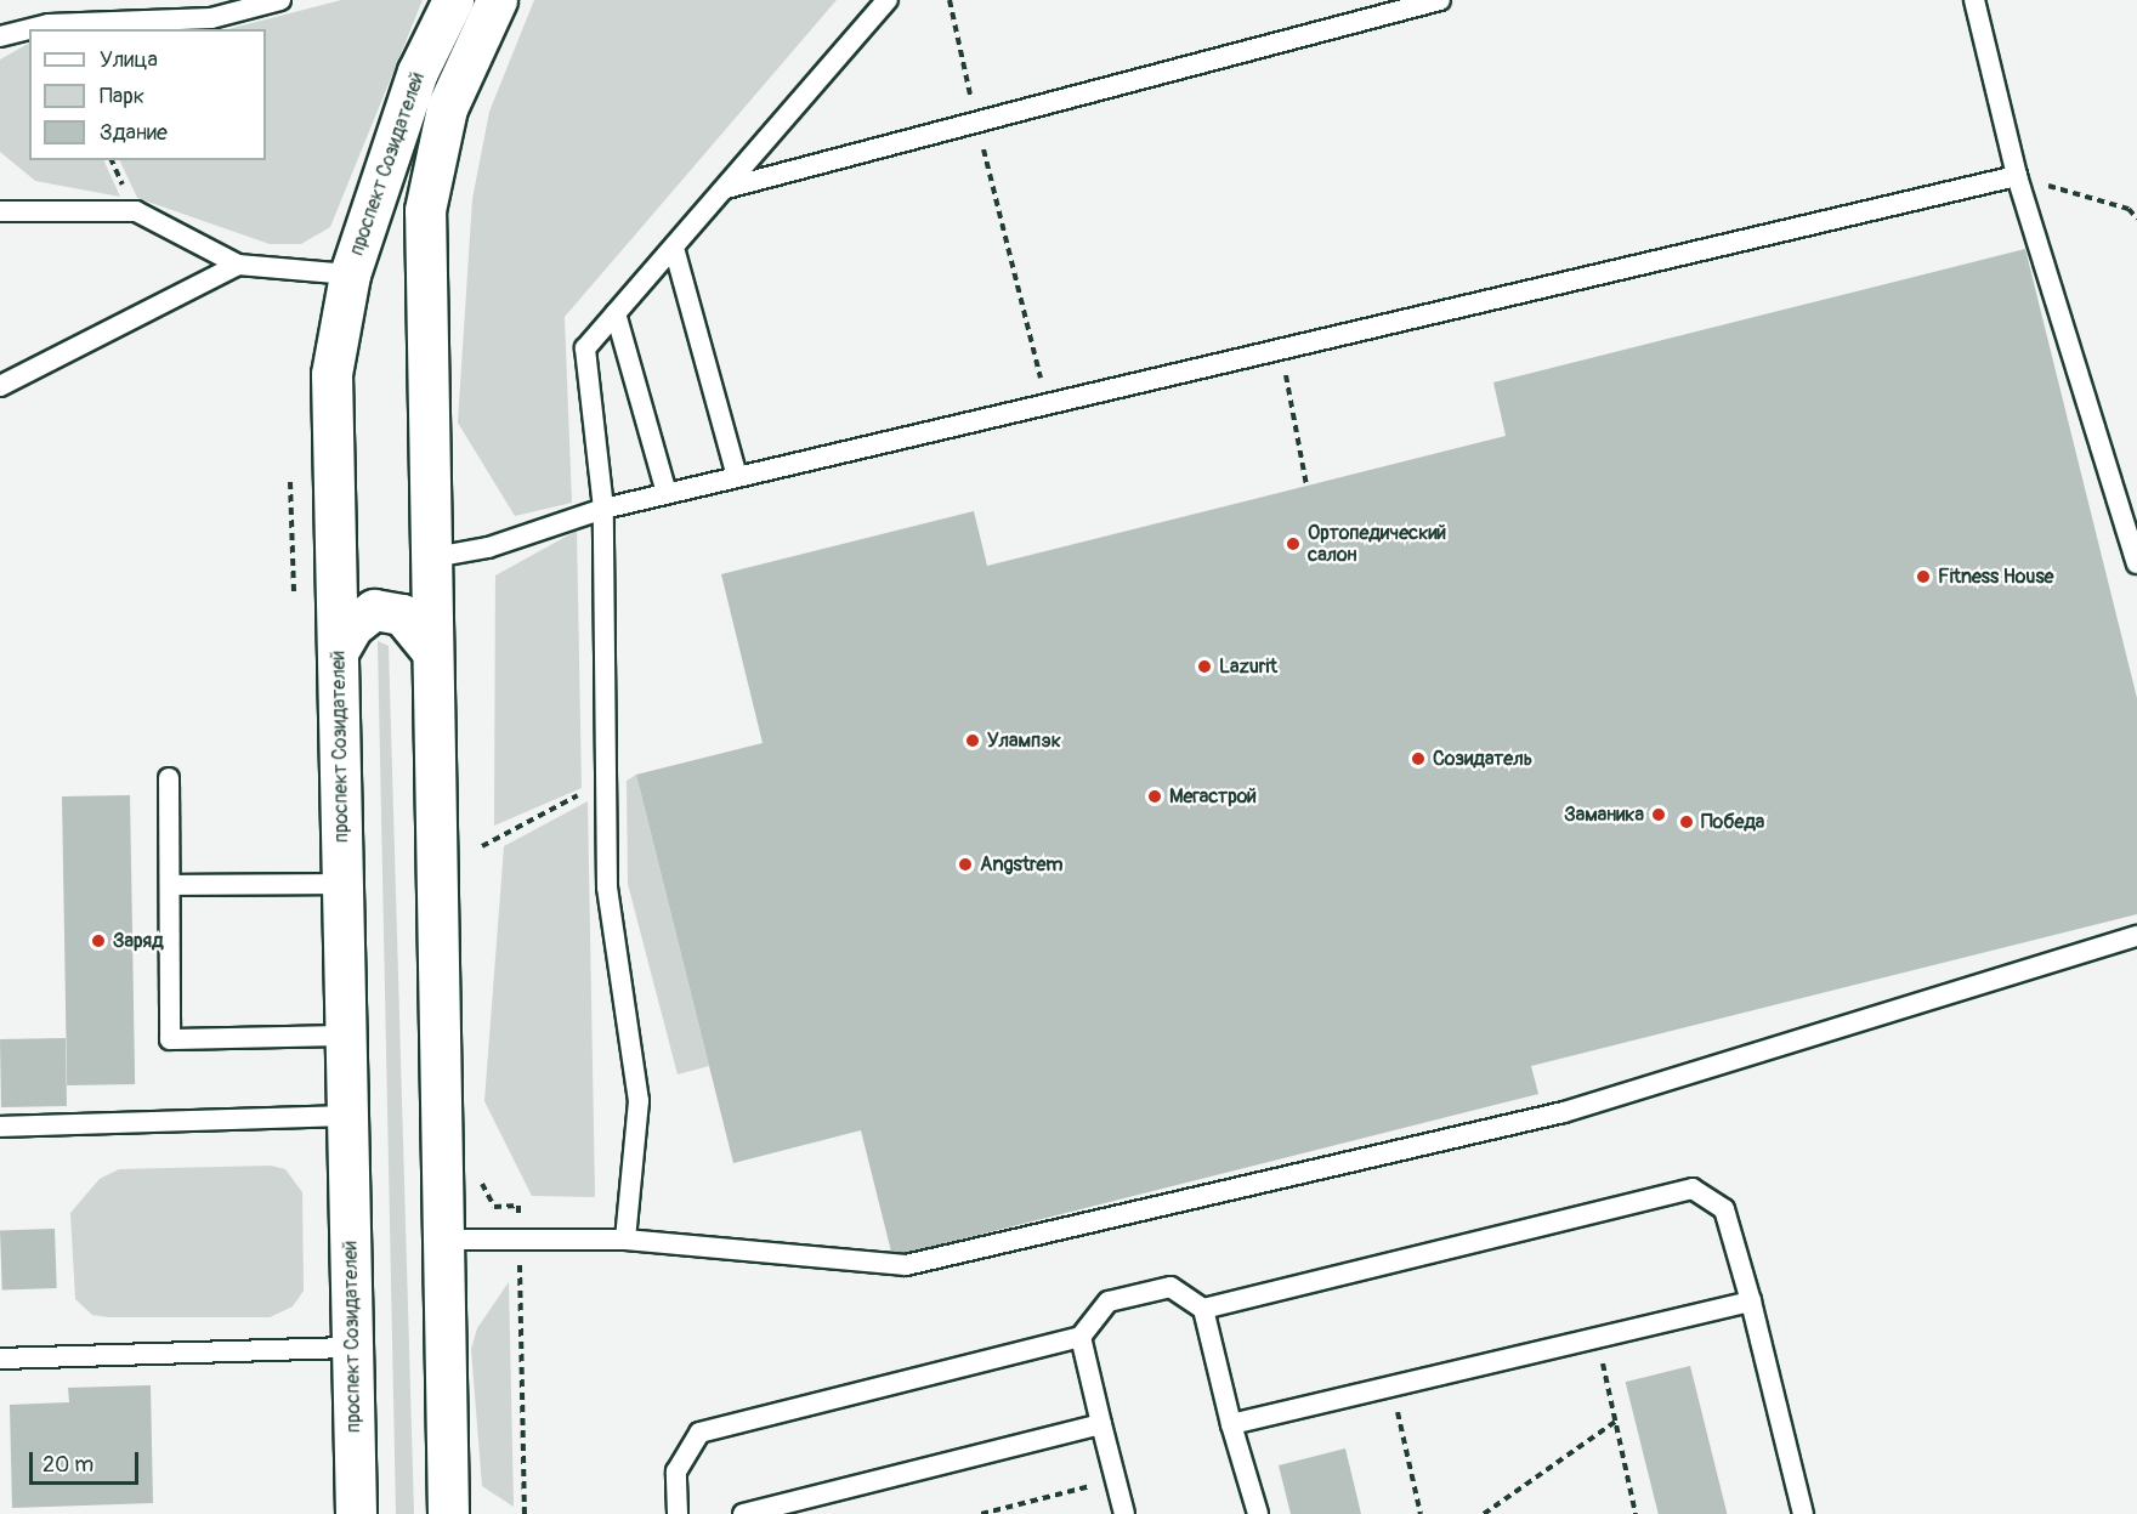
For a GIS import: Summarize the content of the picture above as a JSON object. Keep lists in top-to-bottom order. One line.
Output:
{"streets":{"main road":["проспект Созидателей"]},"places":["Ортопедический салон","Fitness House","Lazurit","Улампэк","Созидатель","Мегастрой","Заманика","Победа","Angstrem","Заряд"],"legend":["Улица","Парк","Здание"],"scale_bar":"20 m"}
